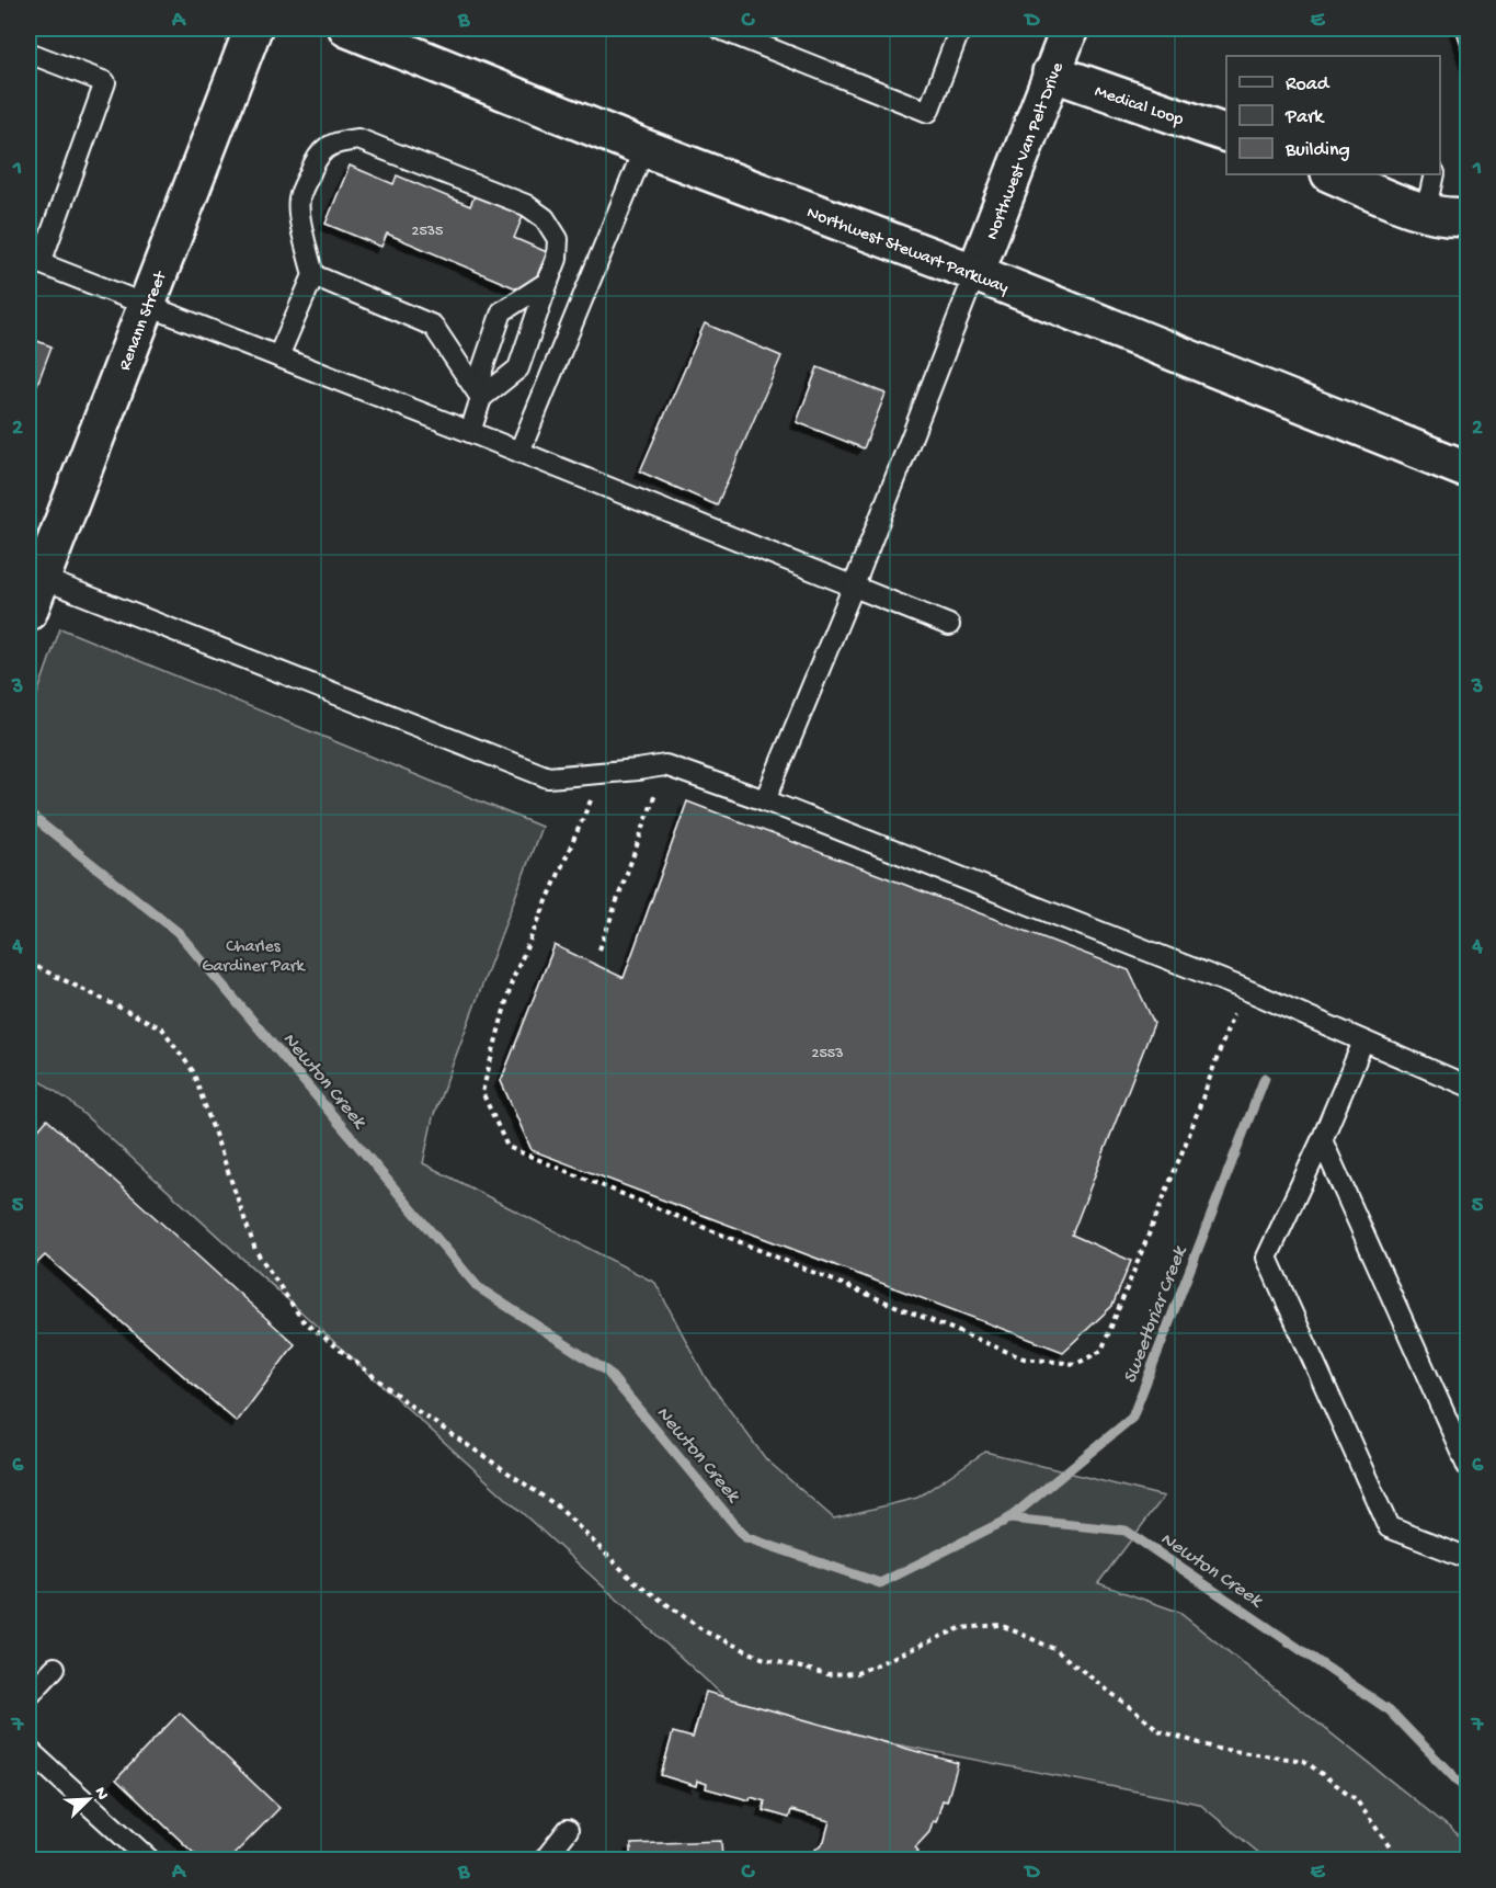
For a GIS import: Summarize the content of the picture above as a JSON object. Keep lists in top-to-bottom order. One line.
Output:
{"streets":{"street":["Medical Loop","Northwest Van Pelt Drive","Northwest Stewart Parkway","Renann Street"]},"crossings":[["Medical Loop","Northwest Van Pelt Drive"],["Northwest Van Pelt Drive","Northwest Stewart Parkway"]],"water":["Newton Creek","Sweetbriar Creek"],"parks":["Charles Gardiner Park"],"house_numbers":["2535","2553"],"legend":["Road","Park","Building"],"north":"top right","grid":{"columns":["A","B","C","D","E"],"rows":["1","2","3","4","5","6","7"]}}
